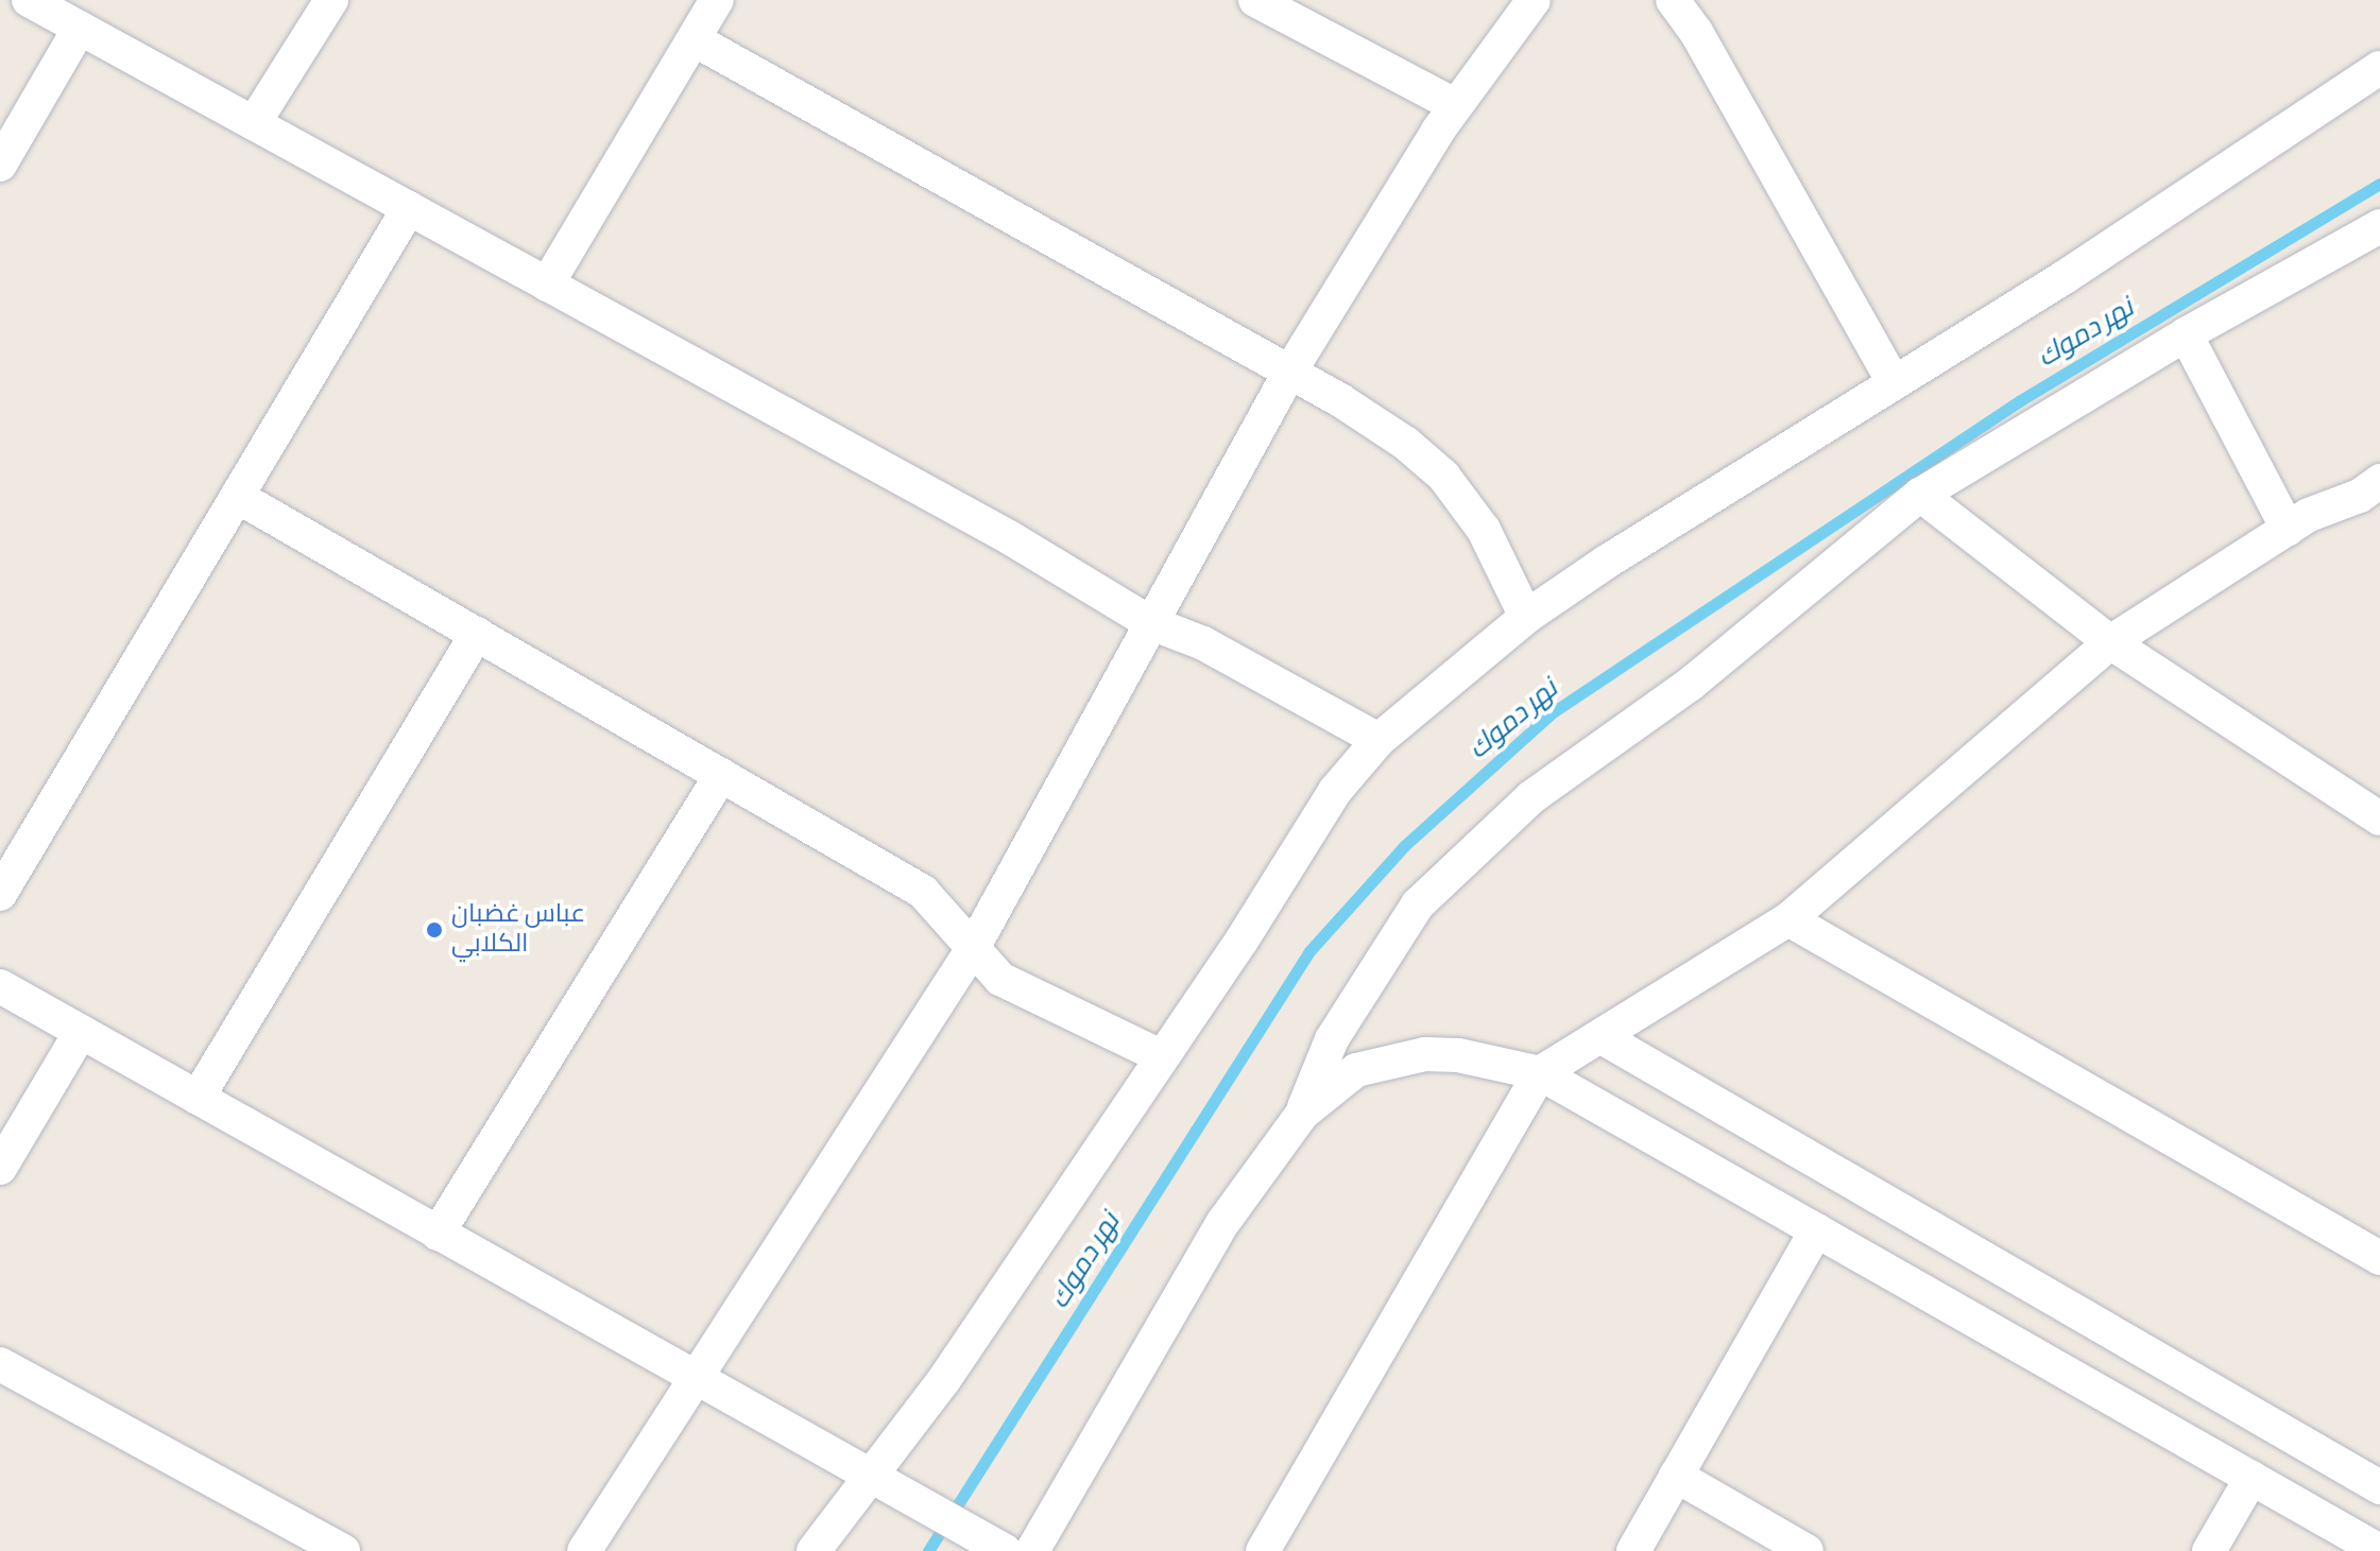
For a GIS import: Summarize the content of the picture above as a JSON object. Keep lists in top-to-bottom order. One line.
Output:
{"water":["نهر دموك"],"places":["عباس غضبان الكلابي"]}
